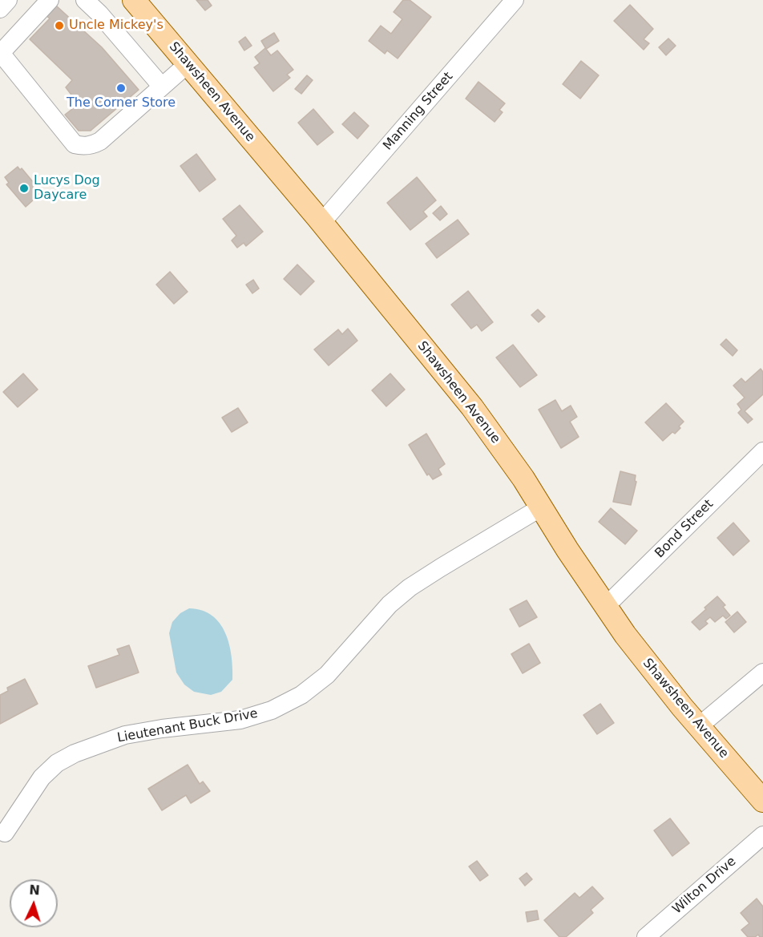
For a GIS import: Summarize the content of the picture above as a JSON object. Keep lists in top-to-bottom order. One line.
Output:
{"streets":{"main road":["Shawsheen Avenue"],"street":["Manning Street","Bond Street","Lieutenant Buck Drive","Wilton Drive"]},"crossings":[["Shawsheen Avenue","Manning Street"],["Shawsheen Avenue","Bond Street"],["Shawsheen Avenue","Lieutenant Buck Drive"]],"places":["Uncle Mickey's","The Corner Store","Lucys Dog Daycare"],"north":"top"}
